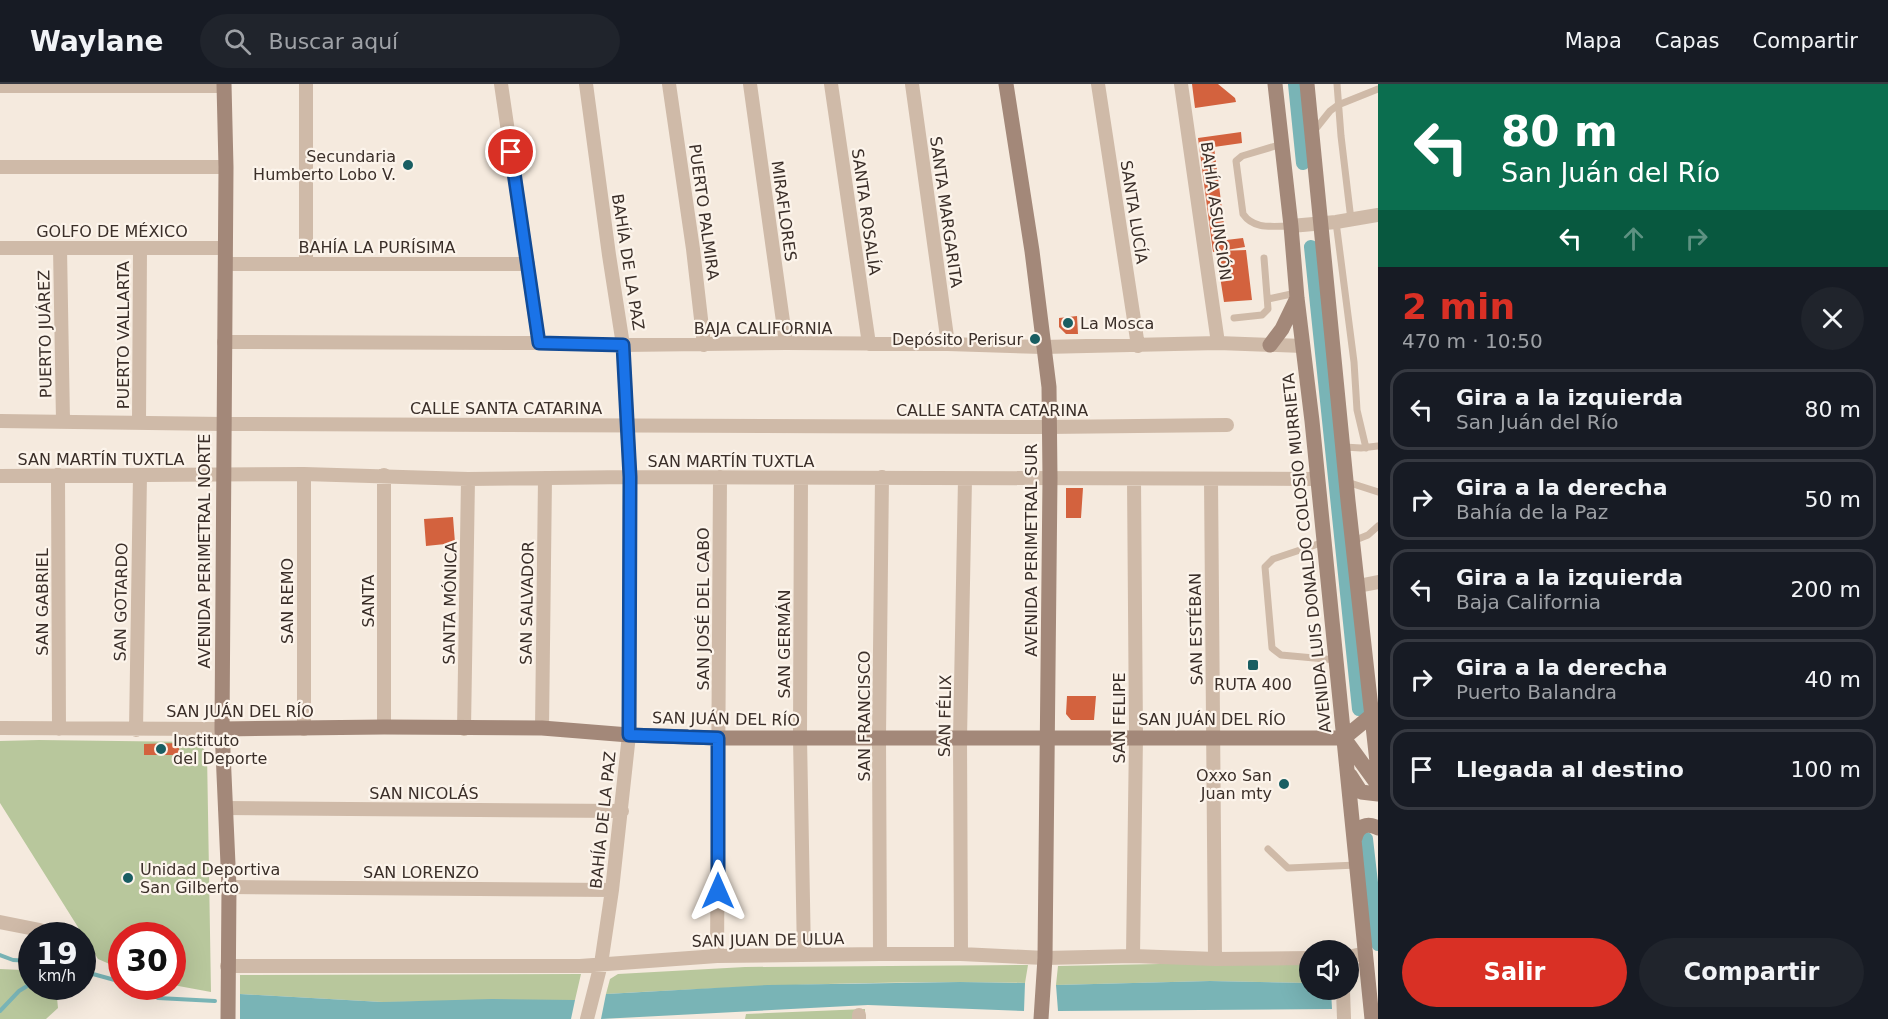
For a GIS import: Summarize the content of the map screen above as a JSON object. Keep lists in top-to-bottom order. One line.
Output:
{"streets":{"street":["MIRAFLORES","BAHÍA ASUNCIÓN","PUERTO PALMIRA","SANTA ROSALÍA","SANTA MARGARITA","SANTA LUCÍA","GOLFO DE MÉXICO","BAHÍA LA PURÍSIMA","BAHÍA DE LA PAZ","BAJA CALIFORNIA","PUERTO JUÁREZ","PUERTO VALLARTA","CALLE SANTA CATARINA","SAN MARTÍN TUXTLA","AVENIDA PERIMETRAL SUR","AVENIDA PERIMETRAL NORTE","AVENIDA LUIS DONALDO COLOSIO MURRIETA","SAN REMO","SANTA","SAN GABRIEL","SAN GOTARDO","SANTA MÓNICA","SAN SALVADOR","SAN JOSÉ DEL CABO","SAN ESTÉBAN","SAN GERMÁN","SAN JUÁN DEL RÍO","SAN FRANCISCO","SAN FÉLIX","SAN FELIPE","SAN NICOLÁS","SAN LORENZO","SAN JUAN DE ULUA"]},"crossings":[["MIRAFLORES","BAJA CALIFORNIA"],["BAHÍA ASUNCIÓN","BAJA CALIFORNIA"],["PUERTO PALMIRA","BAJA CALIFORNIA"],["SANTA ROSALÍA","BAJA CALIFORNIA"],["SANTA MARGARITA","BAJA CALIFORNIA"],["SANTA LUCÍA","BAJA CALIFORNIA"],["GOLFO DE MÉXICO","PUERTO JUÁREZ"],["GOLFO DE MÉXICO","PUERTO VALLARTA"],["GOLFO DE MÉXICO","AVENIDA PERIMETRAL NORTE"],["BAHÍA LA PURÍSIMA","AVENIDA PERIMETRAL NORTE"],["BAHÍA DE LA PAZ","BAJA CALIFORNIA"],["BAHÍA DE LA PAZ","CALLE SANTA CATARINA"],["BAHÍA DE LA PAZ","SAN MARTÍN TUXTLA"],["BAHÍA DE LA PAZ","SAN JUÁN DEL RÍO"],["BAHÍA DE LA PAZ","SAN NICOLÁS"],["BAHÍA DE LA PAZ","SAN LORENZO"],["BAHÍA DE LA PAZ","SAN JUAN DE ULUA"],["BAJA CALIFORNIA","AVENIDA PERIMETRAL SUR"],["BAJA CALIFORNIA","AVENIDA PERIMETRAL NORTE"],["BAJA CALIFORNIA","AVENIDA LUIS DONALDO COLOSIO MURRIETA"],["PUERTO JUÁREZ","CALLE SANTA CATARINA"],["PUERTO VALLARTA","CALLE SANTA CATARINA"],["CALLE SANTA CATARINA","AVENIDA PERIMETRAL SUR"],["CALLE SANTA CATARINA","AVENIDA PERIMETRAL NORTE"],["SAN MARTÍN TUXTLA","AVENIDA PERIMETRAL SUR"],["SAN MARTÍN TUXTLA","AVENIDA PERIMETRAL NORTE"],["SAN MARTÍN TUXTLA","AVENIDA LUIS DONALDO COLOSIO MURRIETA"],["SAN MARTÍN TUXTLA","SAN REMO"],["SAN MARTÍN TUXTLA","SANTA"],["SAN MARTÍN TUXTLA","SAN GABRIEL"],["SAN MARTÍN TUXTLA","SAN GOTARDO"],["SAN MARTÍN TUXTLA","SANTA MÓNICA"],["SAN MARTÍN TUXTLA","SAN SALVADOR"],["SAN MARTÍN TUXTLA","SAN JOSÉ DEL CABO"],["SAN MARTÍN TUXTLA","SAN ESTÉBAN"],["SAN MARTÍN TUXTLA","SAN GERMÁN"],["SAN MARTÍN TUXTLA","SAN FRANCISCO"],["SAN MARTÍN TUXTLA","SAN FÉLIX"],["SAN MARTÍN TUXTLA","SAN FELIPE"],["AVENIDA PERIMETRAL SUR","SAN JUÁN DEL RÍO"],["AVENIDA PERIMETRAL SUR","SAN JUAN DE ULUA"],["AVENIDA PERIMETRAL NORTE","SAN JUÁN DEL RÍO"],["AVENIDA PERIMETRAL NORTE","SAN NICOLÁS"],["AVENIDA PERIMETRAL NORTE","SAN LORENZO"],["AVENIDA PERIMETRAL NORTE","SAN JUAN DE ULUA"],["AVENIDA LUIS DONALDO COLOSIO MURRIETA","SAN JUÁN DEL RÍO"],["SAN REMO","SAN JUÁN DEL RÍO"],["SANTA","SAN JUÁN DEL RÍO"],["SAN GABRIEL","SAN JUÁN DEL RÍO"],["SAN GOTARDO","SAN JUÁN DEL RÍO"],["SANTA MÓNICA","SAN JUÁN DEL RÍO"],["SAN SALVADOR","SAN JUÁN DEL RÍO"],["SAN JOSÉ DEL CABO","SAN JUÁN DEL RÍO"],["SAN JOSÉ DEL CABO","SAN JUAN DE ULUA"],["SAN ESTÉBAN","SAN JUÁN DEL RÍO"],["SAN ESTÉBAN","SAN JUAN DE ULUA"],["SAN GERMÁN","SAN JUÁN DEL RÍO"],["SAN GERMÁN","SAN JUAN DE ULUA"],["SAN JUÁN DEL RÍO","SAN FRANCISCO"],["SAN JUÁN DEL RÍO","SAN FÉLIX"],["SAN JUÁN DEL RÍO","SAN FELIPE"],["SAN FRANCISCO","SAN JUAN DE ULUA"],["SAN FÉLIX","SAN JUAN DE ULUA"],["SAN FELIPE","SAN JUAN DE ULUA"]],"places":{"other":["Secundaria Humberto Lobo V.","La Mosca","Depósito Perisur","Instituto del Deporte","Oxxo San Juan mty","Unidad Deportiva San Gilberto"],"transit":["RUTA 400"]},"page":{"header":"Waylane","search":"Buscar aquí","nav":["Mapa","Capas","Compartir"],"turn":["80 m","San Juán del Río"],"heading":["2 min","470 m · 10:50"],"list":[{"name":"Gira a la izquierda","note":"San Juán del Río","value":"80 m"},{"name":"Gira a la derecha","note":"Bahía de la Paz","value":"50 m"},{"name":"Gira a la izquierda","note":"Baja California","value":"200 m"},{"name":"Gira a la derecha","note":"Puerto Balandra","value":"40 m"},{"name":"Llegada al destino","value":"100 m"}],"speed":"19 km/h","limit":"30","buttons":["Salir","Compartir"]}}
